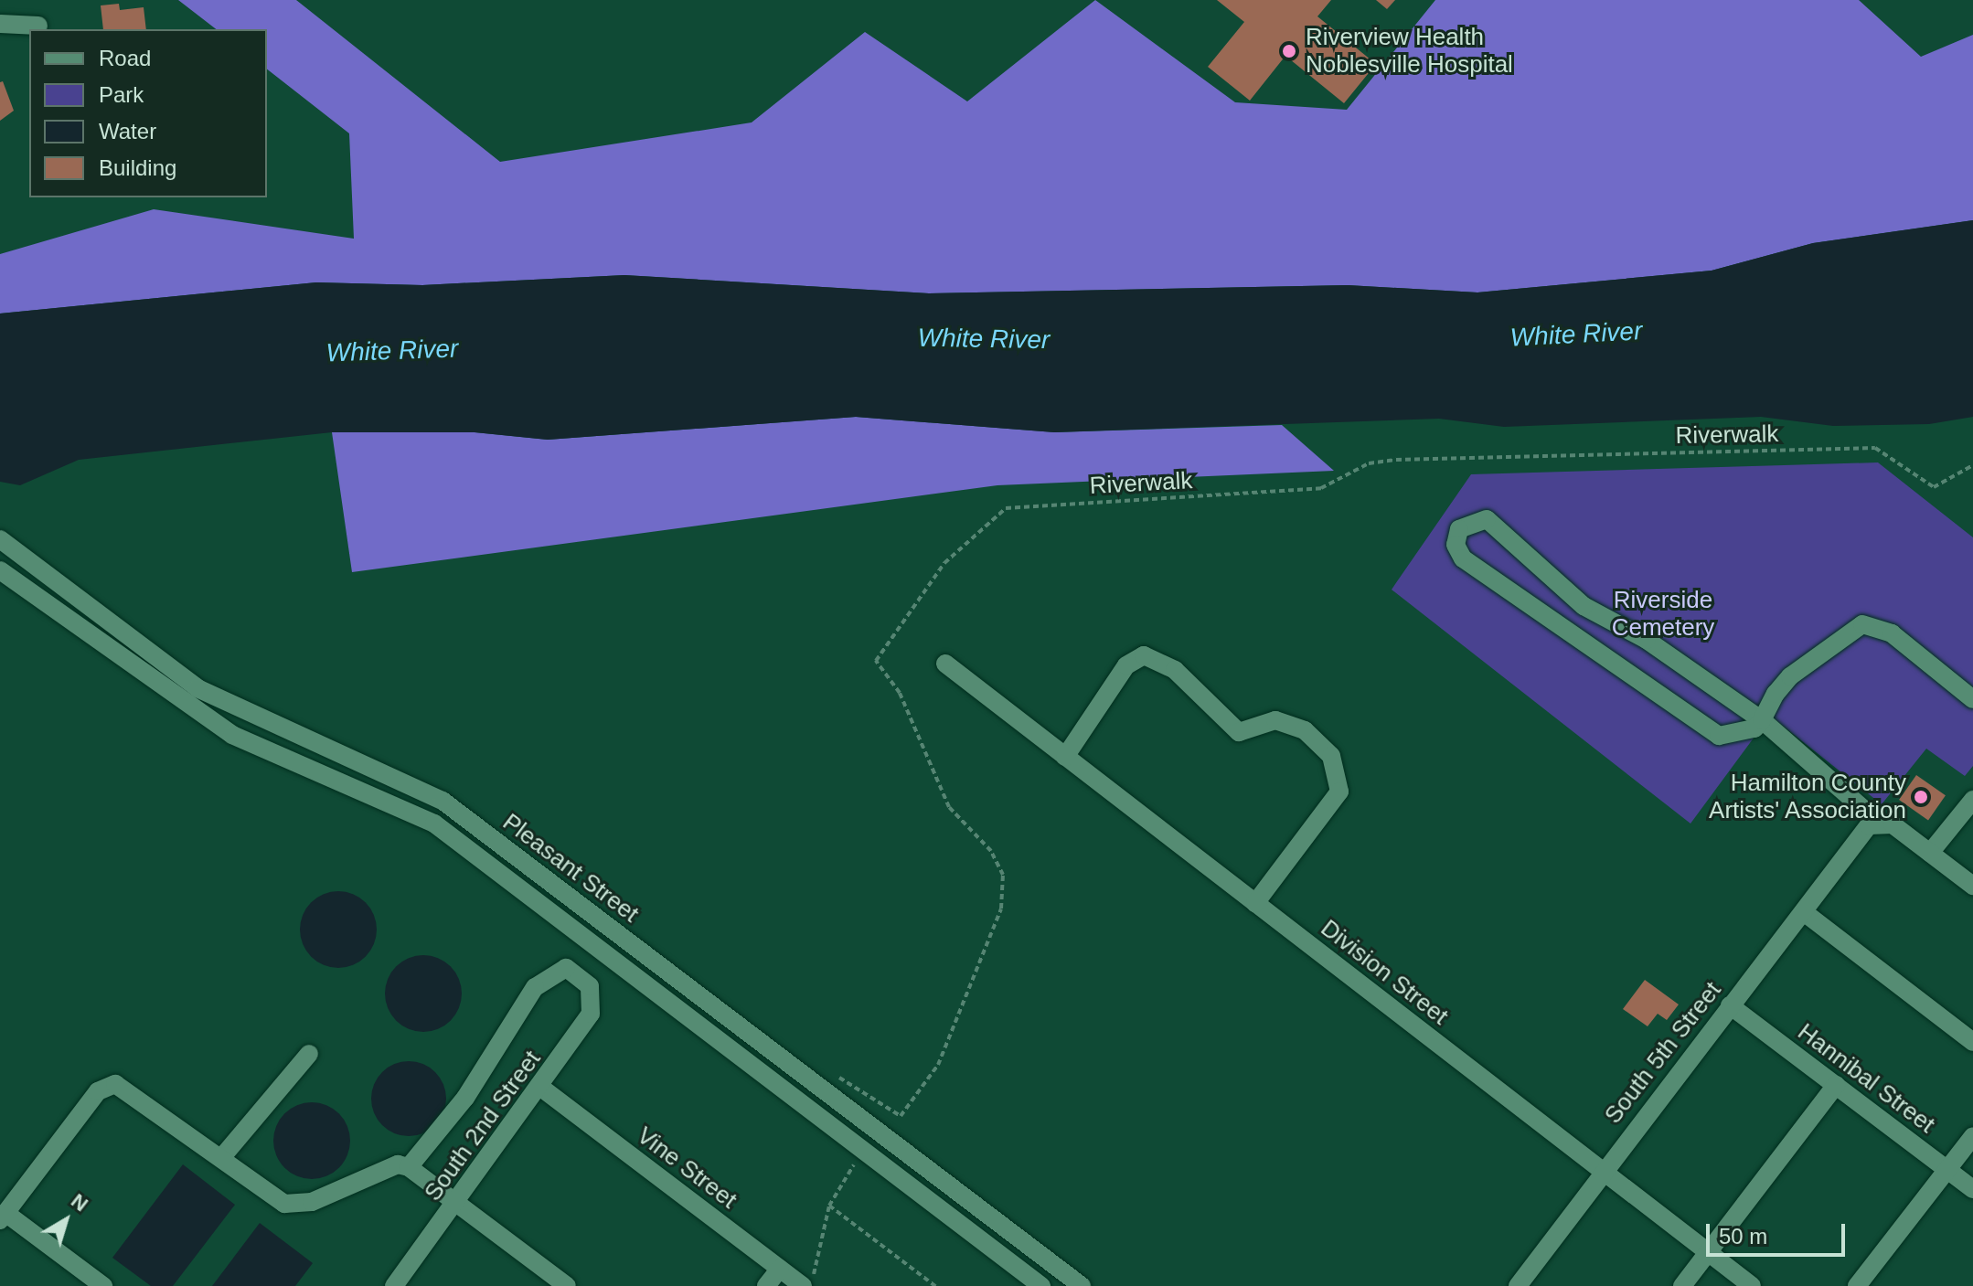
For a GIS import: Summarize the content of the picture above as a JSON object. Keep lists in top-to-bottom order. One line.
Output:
{"streets":{"street":["Pleasant Street","Division Street","South 5th Street","Hannibal Street","South 2nd Street","Vine Street"],"path":["Riverwalk"]},"crossings":[["Division Street","South 5th Street"],["South 5th Street","Hannibal Street"],["South 2nd Street","Vine Street"]],"water":["White River"],"parks":["Riverside Cemetery"],"places":["Riverview Health Noblesville Hospital","Hamilton County Artists' Association"],"legend":["Road","Park","Water","Building"],"scale_bar":"50 m","north":"top right"}
